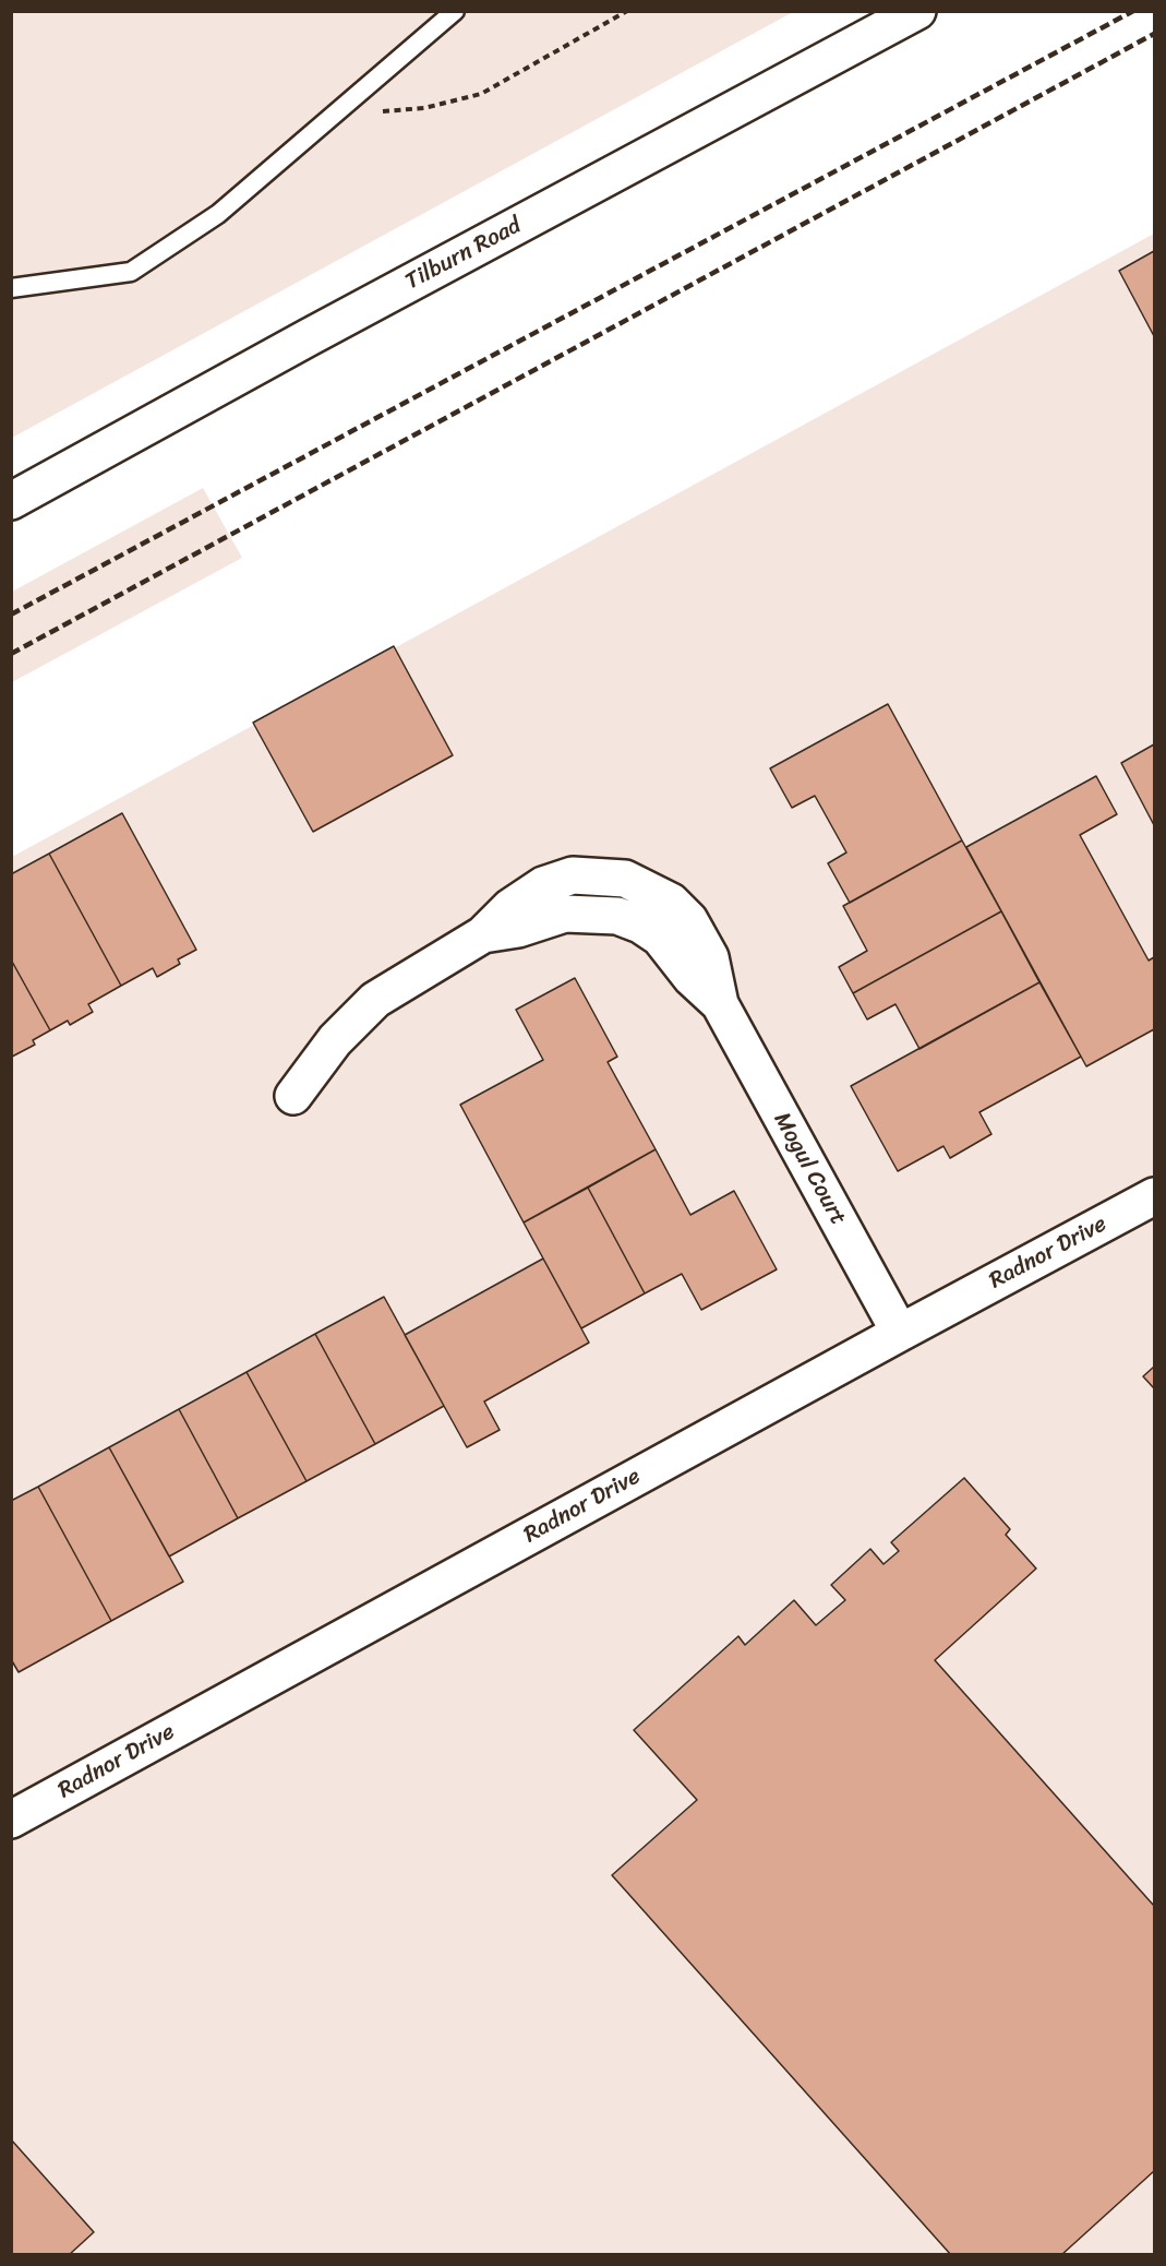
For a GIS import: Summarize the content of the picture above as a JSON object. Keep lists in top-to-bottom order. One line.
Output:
{"streets":{"street":["Tilburn Road","Mogul Court","Radnor Drive"]},"crossings":[["Mogul Court","Radnor Drive"]]}
